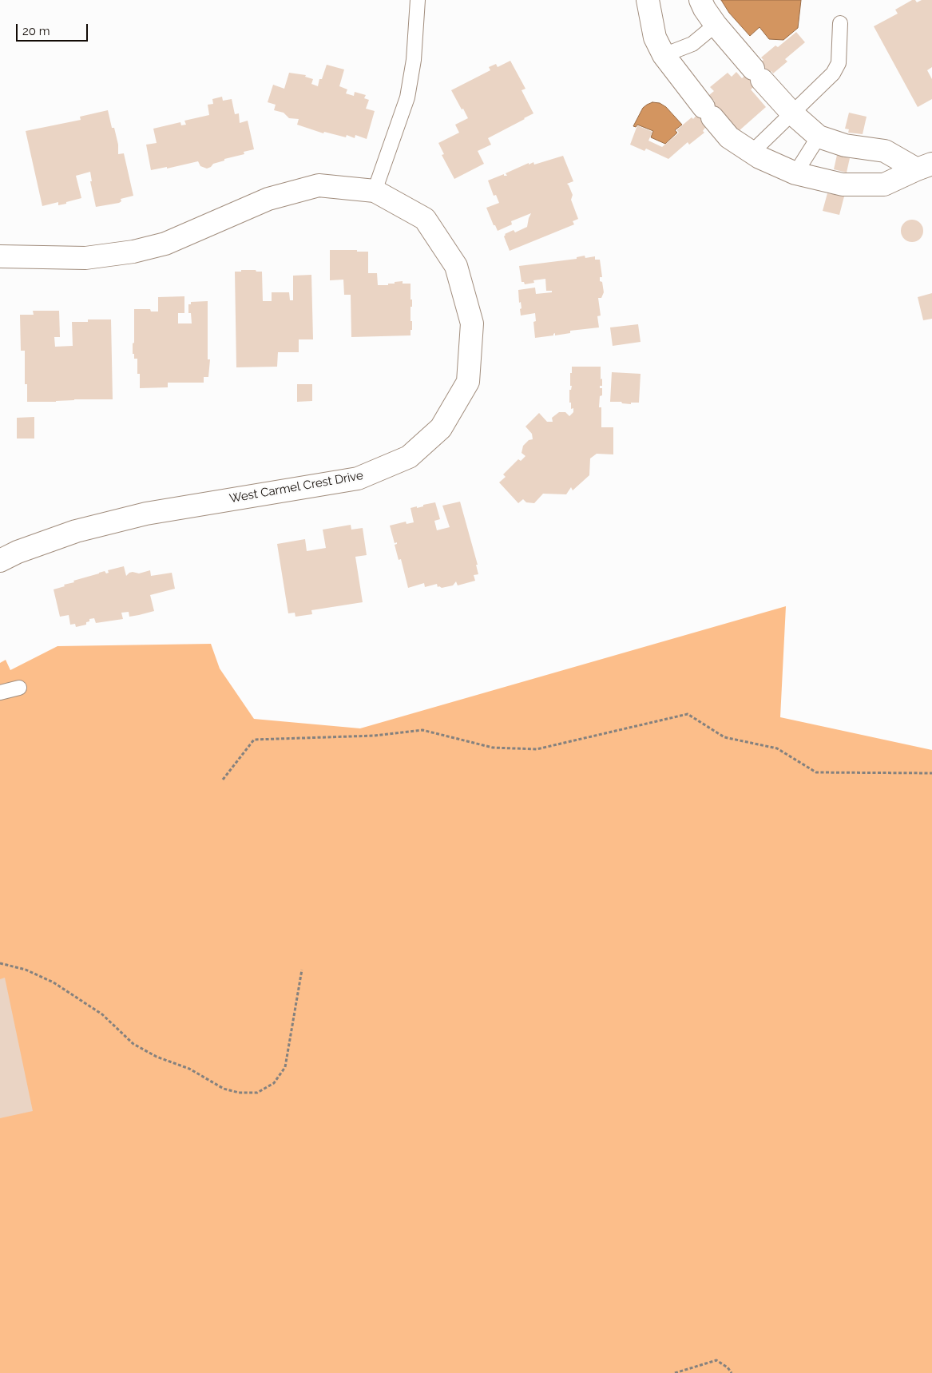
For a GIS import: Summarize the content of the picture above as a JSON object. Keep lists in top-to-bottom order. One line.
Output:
{"streets":{"street":["West Carmel Crest Drive"]},"scale_bar":"20 m"}
